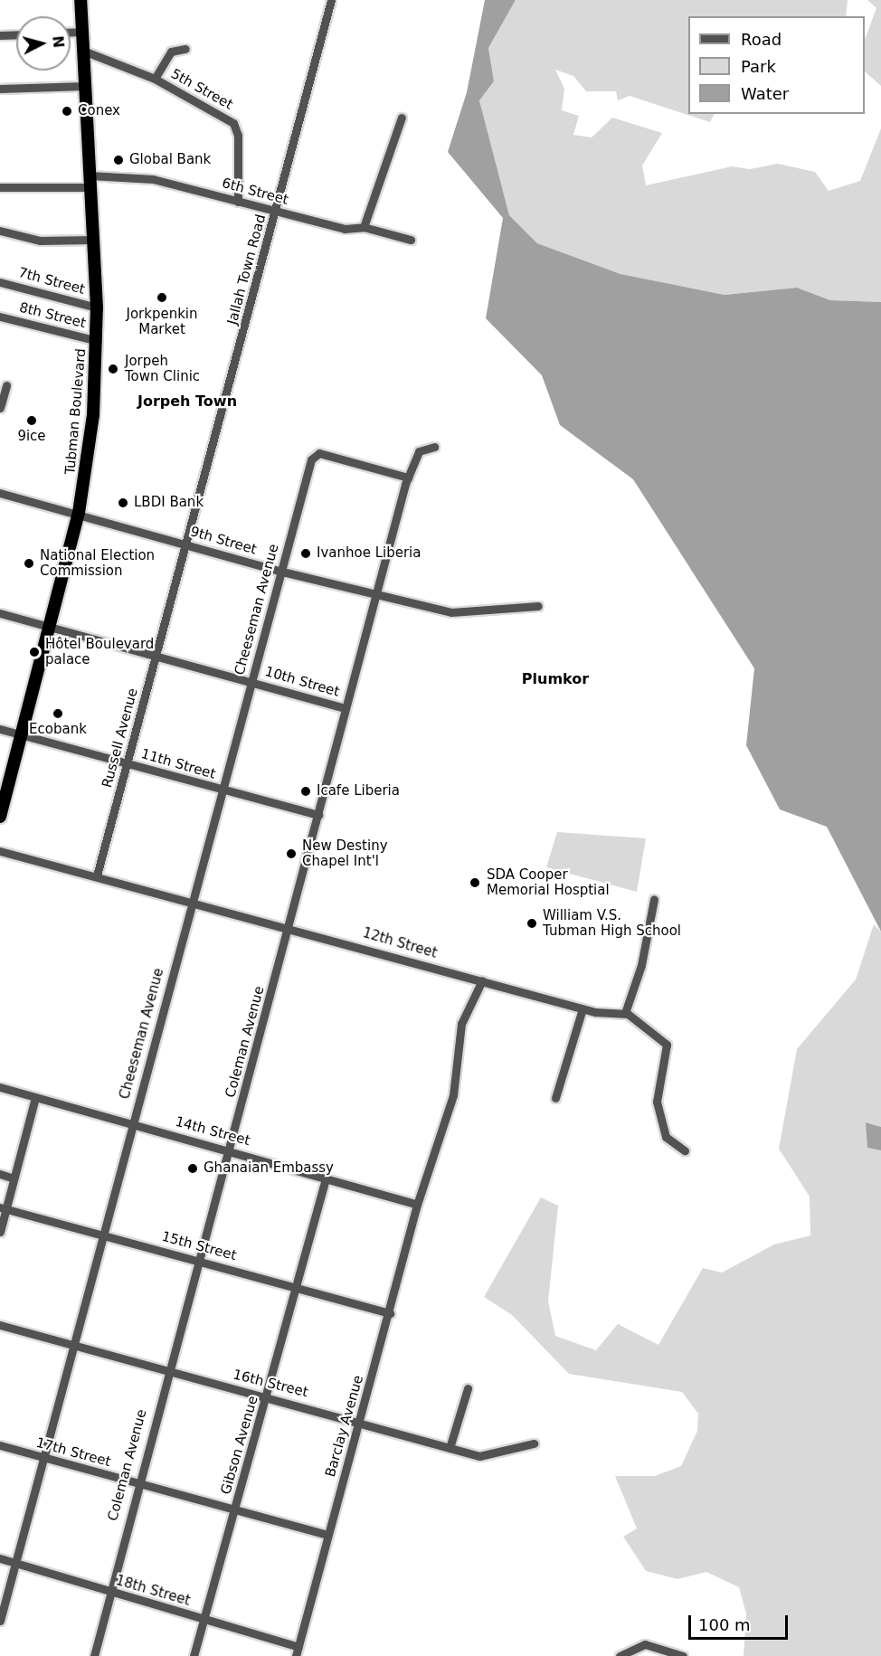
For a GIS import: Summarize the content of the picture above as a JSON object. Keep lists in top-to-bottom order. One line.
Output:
{"streets":{"highway":["Tubman Boulevard"],"street":["5th Street","6th Street","Jallah Town Road","7th Street","8th Street","9th Street","Cheeseman Avenue","10th Street","Russell Avenue","11th Street","12th Street","Coleman Avenue","14th Street","15th Street","16th Street","Barclay Avenue","Gibson Avenue","17th Street","18th Street"]},"crossings":[["5th Street","6th Street"],["5th Street","Tubman Boulevard"],["6th Street","Jallah Town Road"],["6th Street","Tubman Boulevard"],["Jallah Town Road","9th Street"],["Jallah Town Road","Russell Avenue"],["7th Street","Tubman Boulevard"],["8th Street","Tubman Boulevard"],["Tubman Boulevard","9th Street"],["Tubman Boulevard","10th Street"],["Tubman Boulevard","11th Street"],["9th Street","Cheeseman Avenue"],["9th Street","Russell Avenue"],["9th Street","Coleman Avenue"],["Cheeseman Avenue","10th Street"],["Cheeseman Avenue","11th Street"],["Cheeseman Avenue","12th Street"],["Cheeseman Avenue","Coleman Avenue"],["Cheeseman Avenue","14th Street"],["Cheeseman Avenue","15th Street"],["Cheeseman Avenue","16th Street"],["Cheeseman Avenue","17th Street"],["Cheeseman Avenue","18th Street"],["10th Street","Russell Avenue"],["10th Street","Coleman Avenue"],["Russell Avenue","11th Street"],["Russell Avenue","12th Street"],["11th Street","Coleman Avenue"],["12th Street","Coleman Avenue"],["12th Street","Barclay Avenue"],["Coleman Avenue","14th Street"],["Coleman Avenue","15th Street"],["Coleman Avenue","16th Street"],["Coleman Avenue","17th Street"],["Coleman Avenue","18th Street"],["14th Street","Barclay Avenue"],["14th Street","Gibson Avenue"],["15th Street","Barclay Avenue"],["15th Street","Gibson Avenue"],["16th Street","Barclay Avenue"],["16th Street","Gibson Avenue"],["Barclay Avenue","17th Street"],["Barclay Avenue","18th Street"],["Gibson Avenue","17th Street"],["Gibson Avenue","18th Street"]],"districts":["Jorpeh Town","Plumkor"],"places":["Conex","Global Bank","Jorkpenkin Market","Jorpeh Town Clinic","9ice","LBDI Bank","Ivanhoe Liberia","National Election Commission","Hôtel Boulevard palace","Ecobank","Icafe Liberia","New Destiny Chapel Int'l","SDA Cooper Memorial Hosptial","William V.S. Tubman High School","Ghanaian Embassy"],"legend":["Road","Park","Water"],"scale_bar":"100 m","north":"right"}
